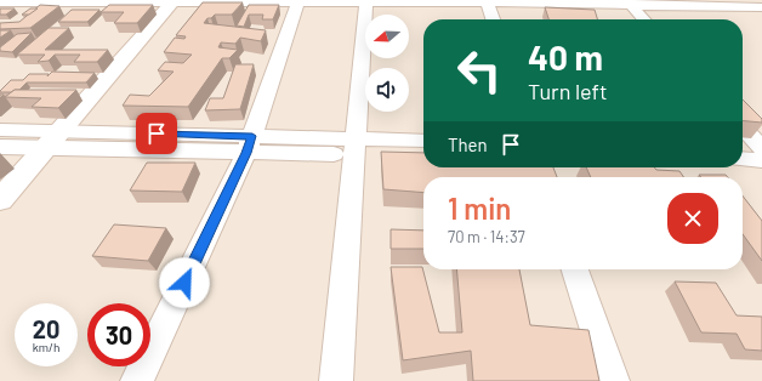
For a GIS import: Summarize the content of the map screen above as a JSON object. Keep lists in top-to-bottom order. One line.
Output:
{"north":"left","page":{"turn":["40 m","Turn left"],"then":"Then","heading":["1 min","70 m · 14:37"],"speed":"20 km/h","limit":"30"}}
